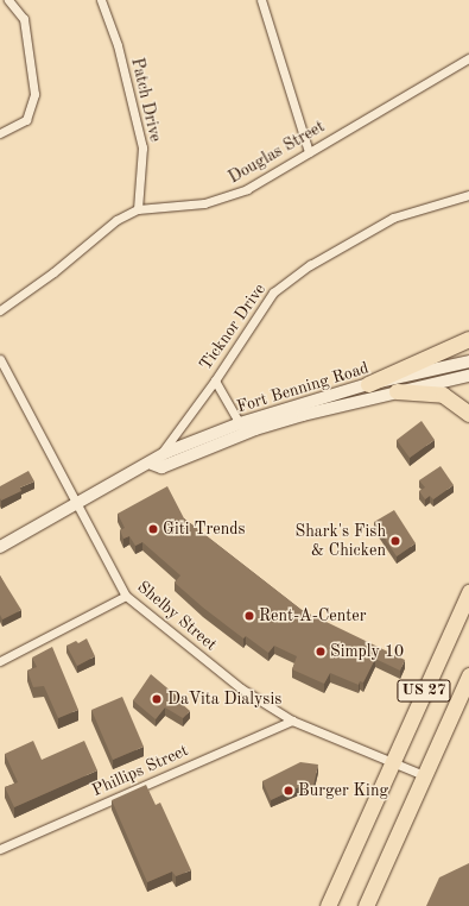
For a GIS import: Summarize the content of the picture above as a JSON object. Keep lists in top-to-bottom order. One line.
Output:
{"streets":{"highway":["US 27"],"street":["Patch Drive","Douglas Street","Ticknor Drive","Fort Benning Road","Shelby Street","Phillips Street"]},"crossings":[["Patch Drive","Douglas Street"],["Ticknor Drive","Fort Benning Road"],["Fort Benning Road","Shelby Street"],["Shelby Street","US 27"],["Shelby Street","Phillips Street"]],"places":["Giti Trends","Shark's Fish & Chicken","Rent-A-Center","Simply 10","DaVita Dialysis","Burger King"]}
